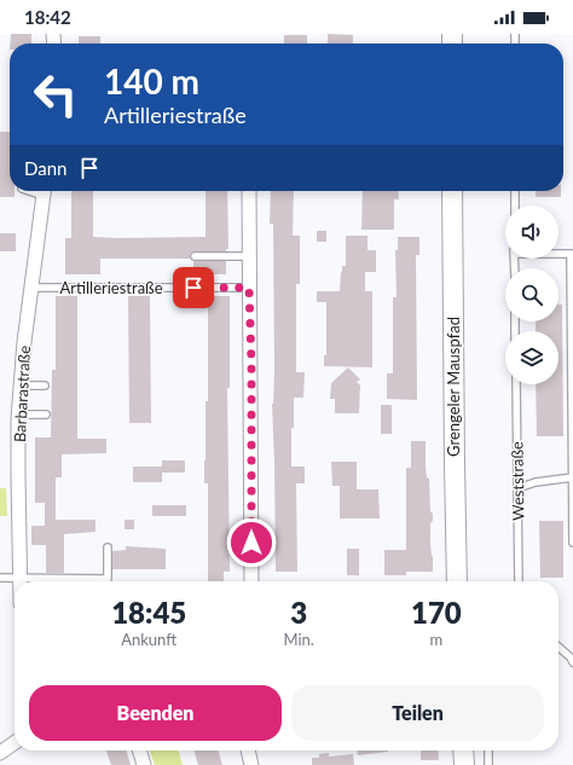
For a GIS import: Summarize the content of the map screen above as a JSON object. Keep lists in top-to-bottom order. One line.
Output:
{"streets":{"main road":["Grengeler Mauspfad"],"street":["Barbarastraße"],"lane":["Artilleriestraße","Weststraße"]},"crossings":[["Artilleriestraße","Barbarastraße"]],"page":{"status":"18:42","turn":["140 m","Artilleriestraße"],"then":"Dann","eta":["18:45","Ankunft","3","Min.","170","m"],"buttons":["Beenden","Teilen"]}}
